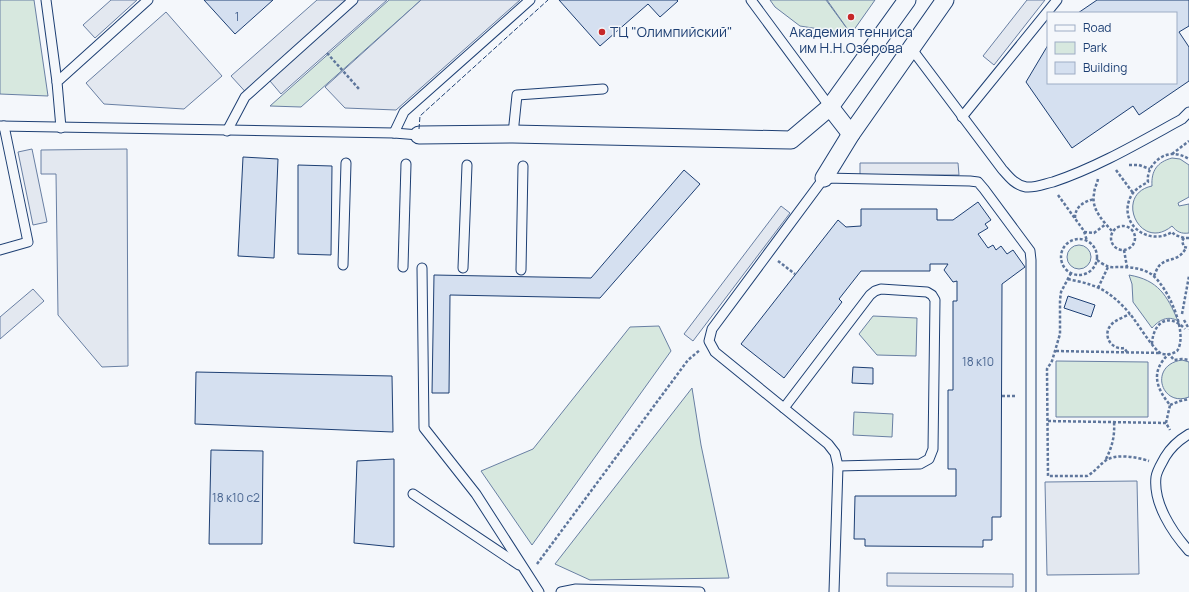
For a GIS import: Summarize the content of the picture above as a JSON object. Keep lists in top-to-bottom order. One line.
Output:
{"places":["Академия тенниса им Н.Н.Озерова","ТЦ \"Олимпийский\""],"house_numbers":["1","18 к10","18 к10 с2"],"legend":["Road","Park","Building"]}
